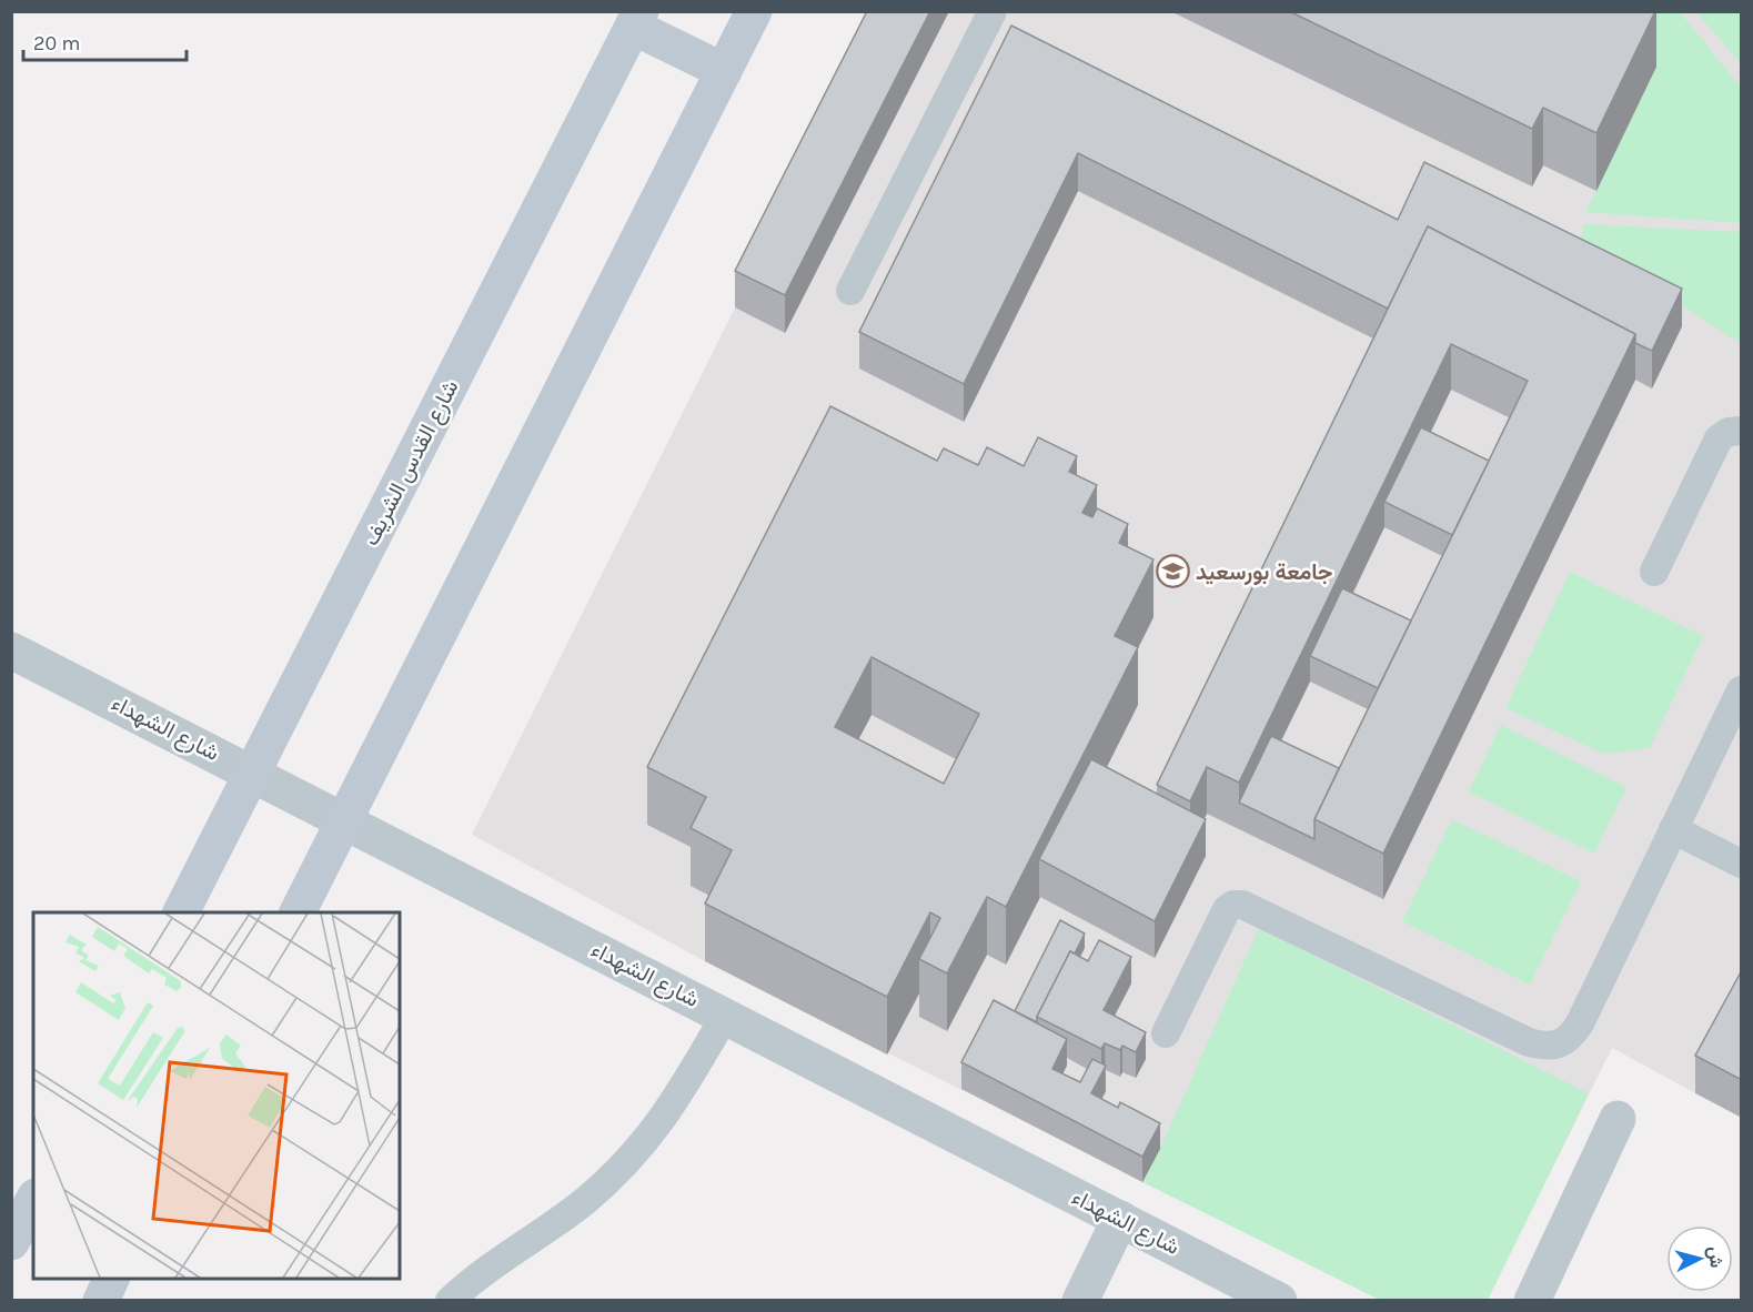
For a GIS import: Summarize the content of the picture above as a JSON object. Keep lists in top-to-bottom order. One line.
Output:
{"streets":{"main road":["شارع القدس الشريف"],"street":["شارع الشهداء"]},"crossings":[["شارع القدس الشريف","شارع الشهداء"]],"places":{"school or university":["جامعة بورسعيد"]},"scale_bar":"20 m","north":"right"}
